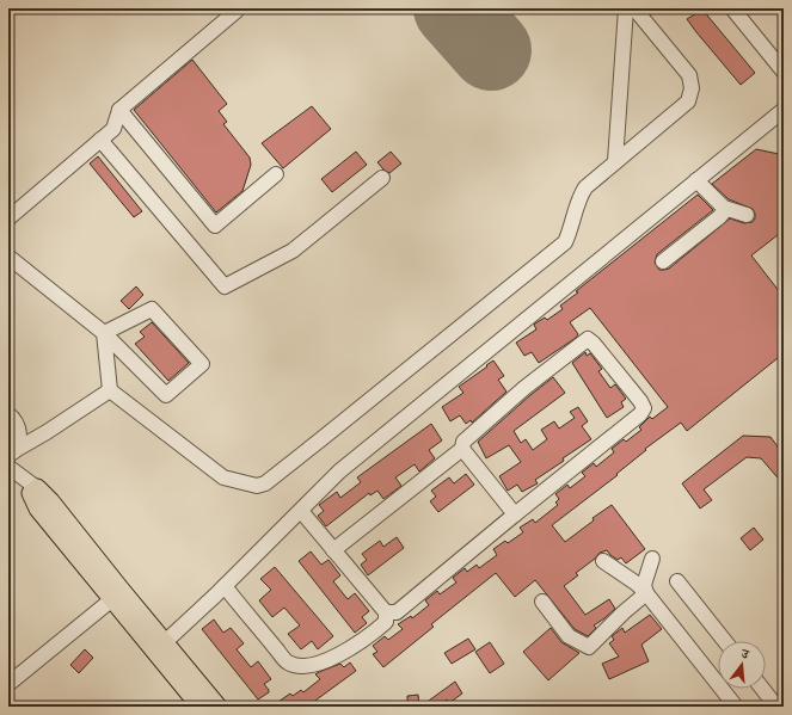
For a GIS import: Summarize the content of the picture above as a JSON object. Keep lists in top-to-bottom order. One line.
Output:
{"north":"top"}
